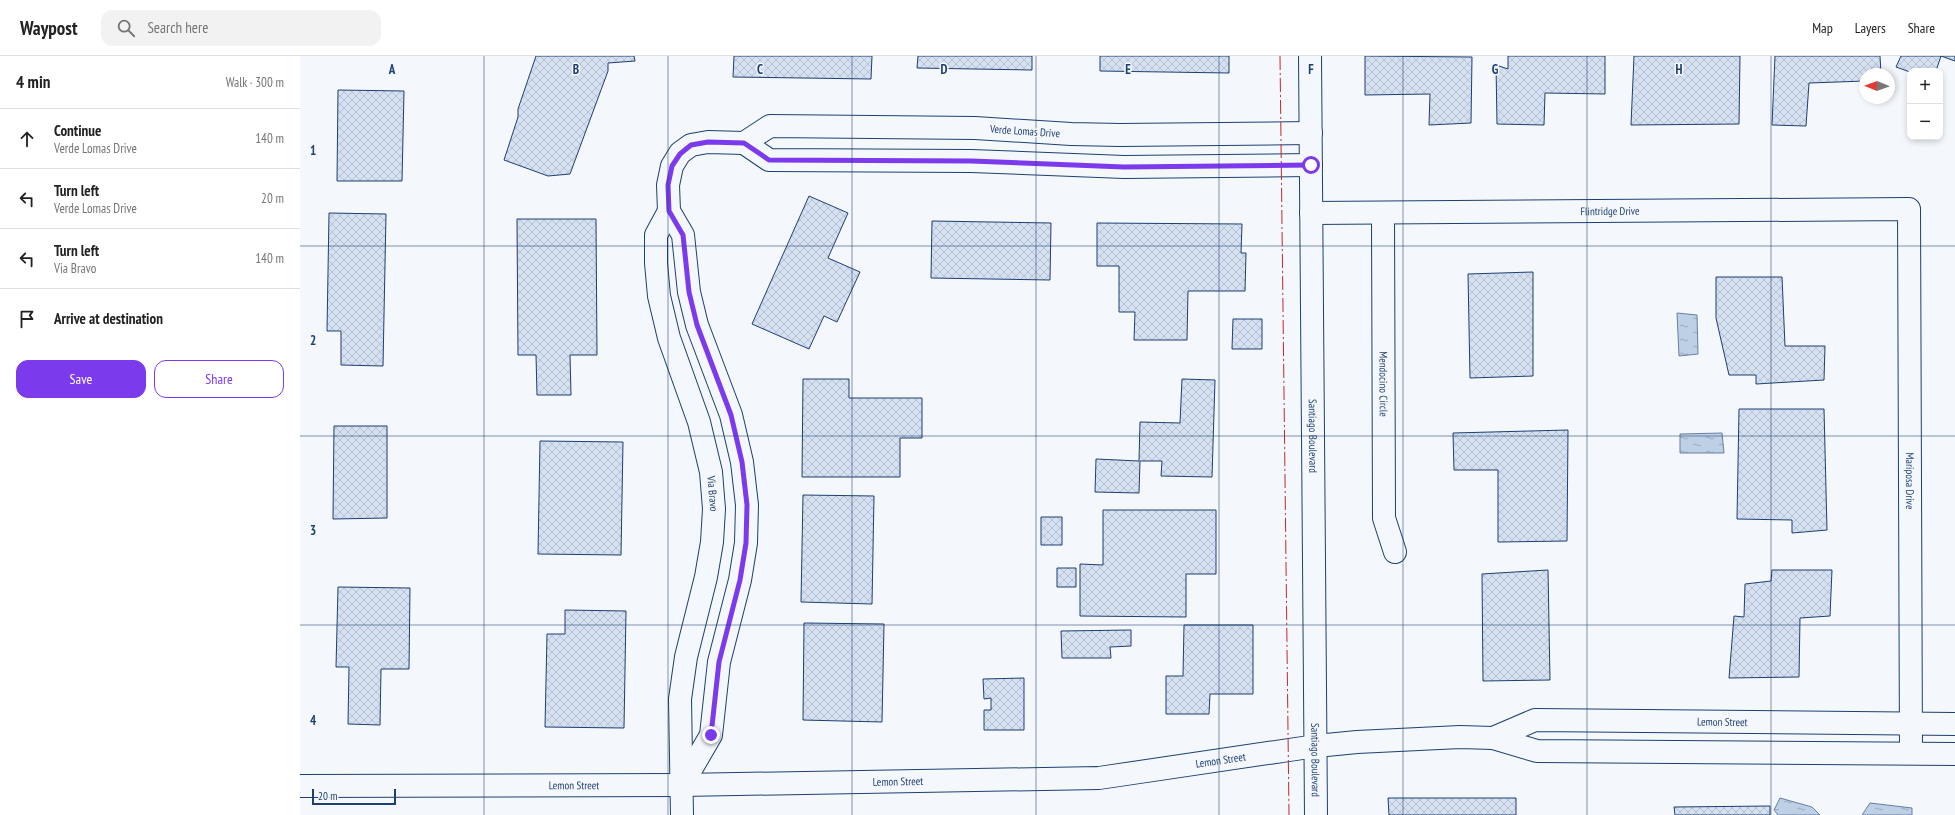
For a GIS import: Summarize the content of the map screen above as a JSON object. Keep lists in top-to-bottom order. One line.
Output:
{"streets":{"street":["Verde Lomas Drive","Flintridge Drive","Mendocino Circle","Santiago Boulevard","Mariposa Drive","Via Bravo","Lemon Street"]},"crossings":[["Verde Lomas Drive","Santiago Boulevard"],["Flintridge Drive","Mendocino Circle"],["Flintridge Drive","Santiago Boulevard"],["Flintridge Drive","Mariposa Drive"],["Santiago Boulevard","Lemon Street"],["Mariposa Drive","Lemon Street"],["Via Bravo","Lemon Street"]],"scale_bar":"20 m","north":"left","page":{"header":"Waypost","search":"Search here","nav":["Map","Layers","Share"],"heading":["4 min","Walk · 300 m"],"map_buttons":["+","−"],"list":[["Continue","Verde Lomas Drive","140 m"],["Turn left","Verde Lomas Drive","20 m"],["Turn left","Via Bravo","140 m"],"Arrive at destination"],"buttons":["Save","Share"],"scale":"20 m"},"grid":{"columns":["A","B","C","D","E","F","G","H"],"rows":["1","2","3","4"]}}
